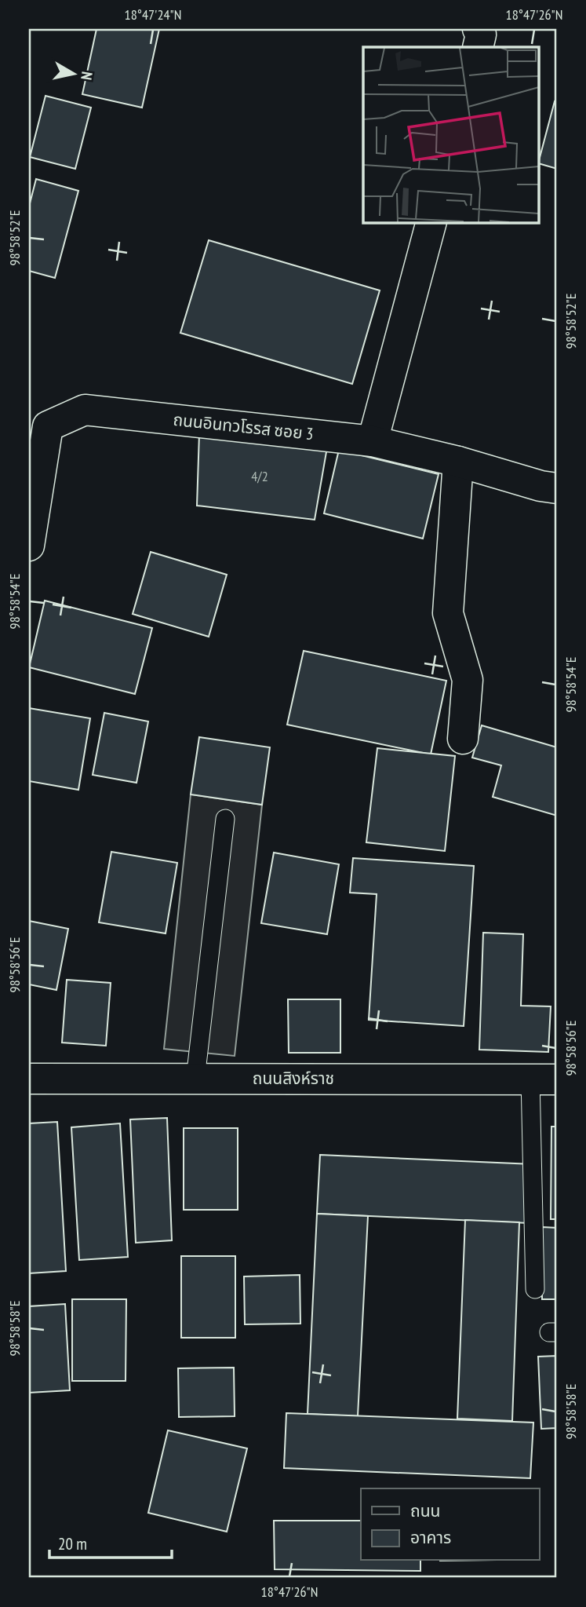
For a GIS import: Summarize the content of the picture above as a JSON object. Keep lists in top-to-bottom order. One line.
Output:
{"streets":{"street":["ถนนอินทวโรรส ซอย 3","ถนนสิงห์ราช"]},"house_numbers":["4/2"],"legend":["ถนน","อาคาร"],"scale_bar":"20 m","north":"right","coordinates":["18°47'24\"N","18°47'26\"N","98°58'52\"E","98°58'54\"E","98°58'56\"E","98°58'58\"E"]}
